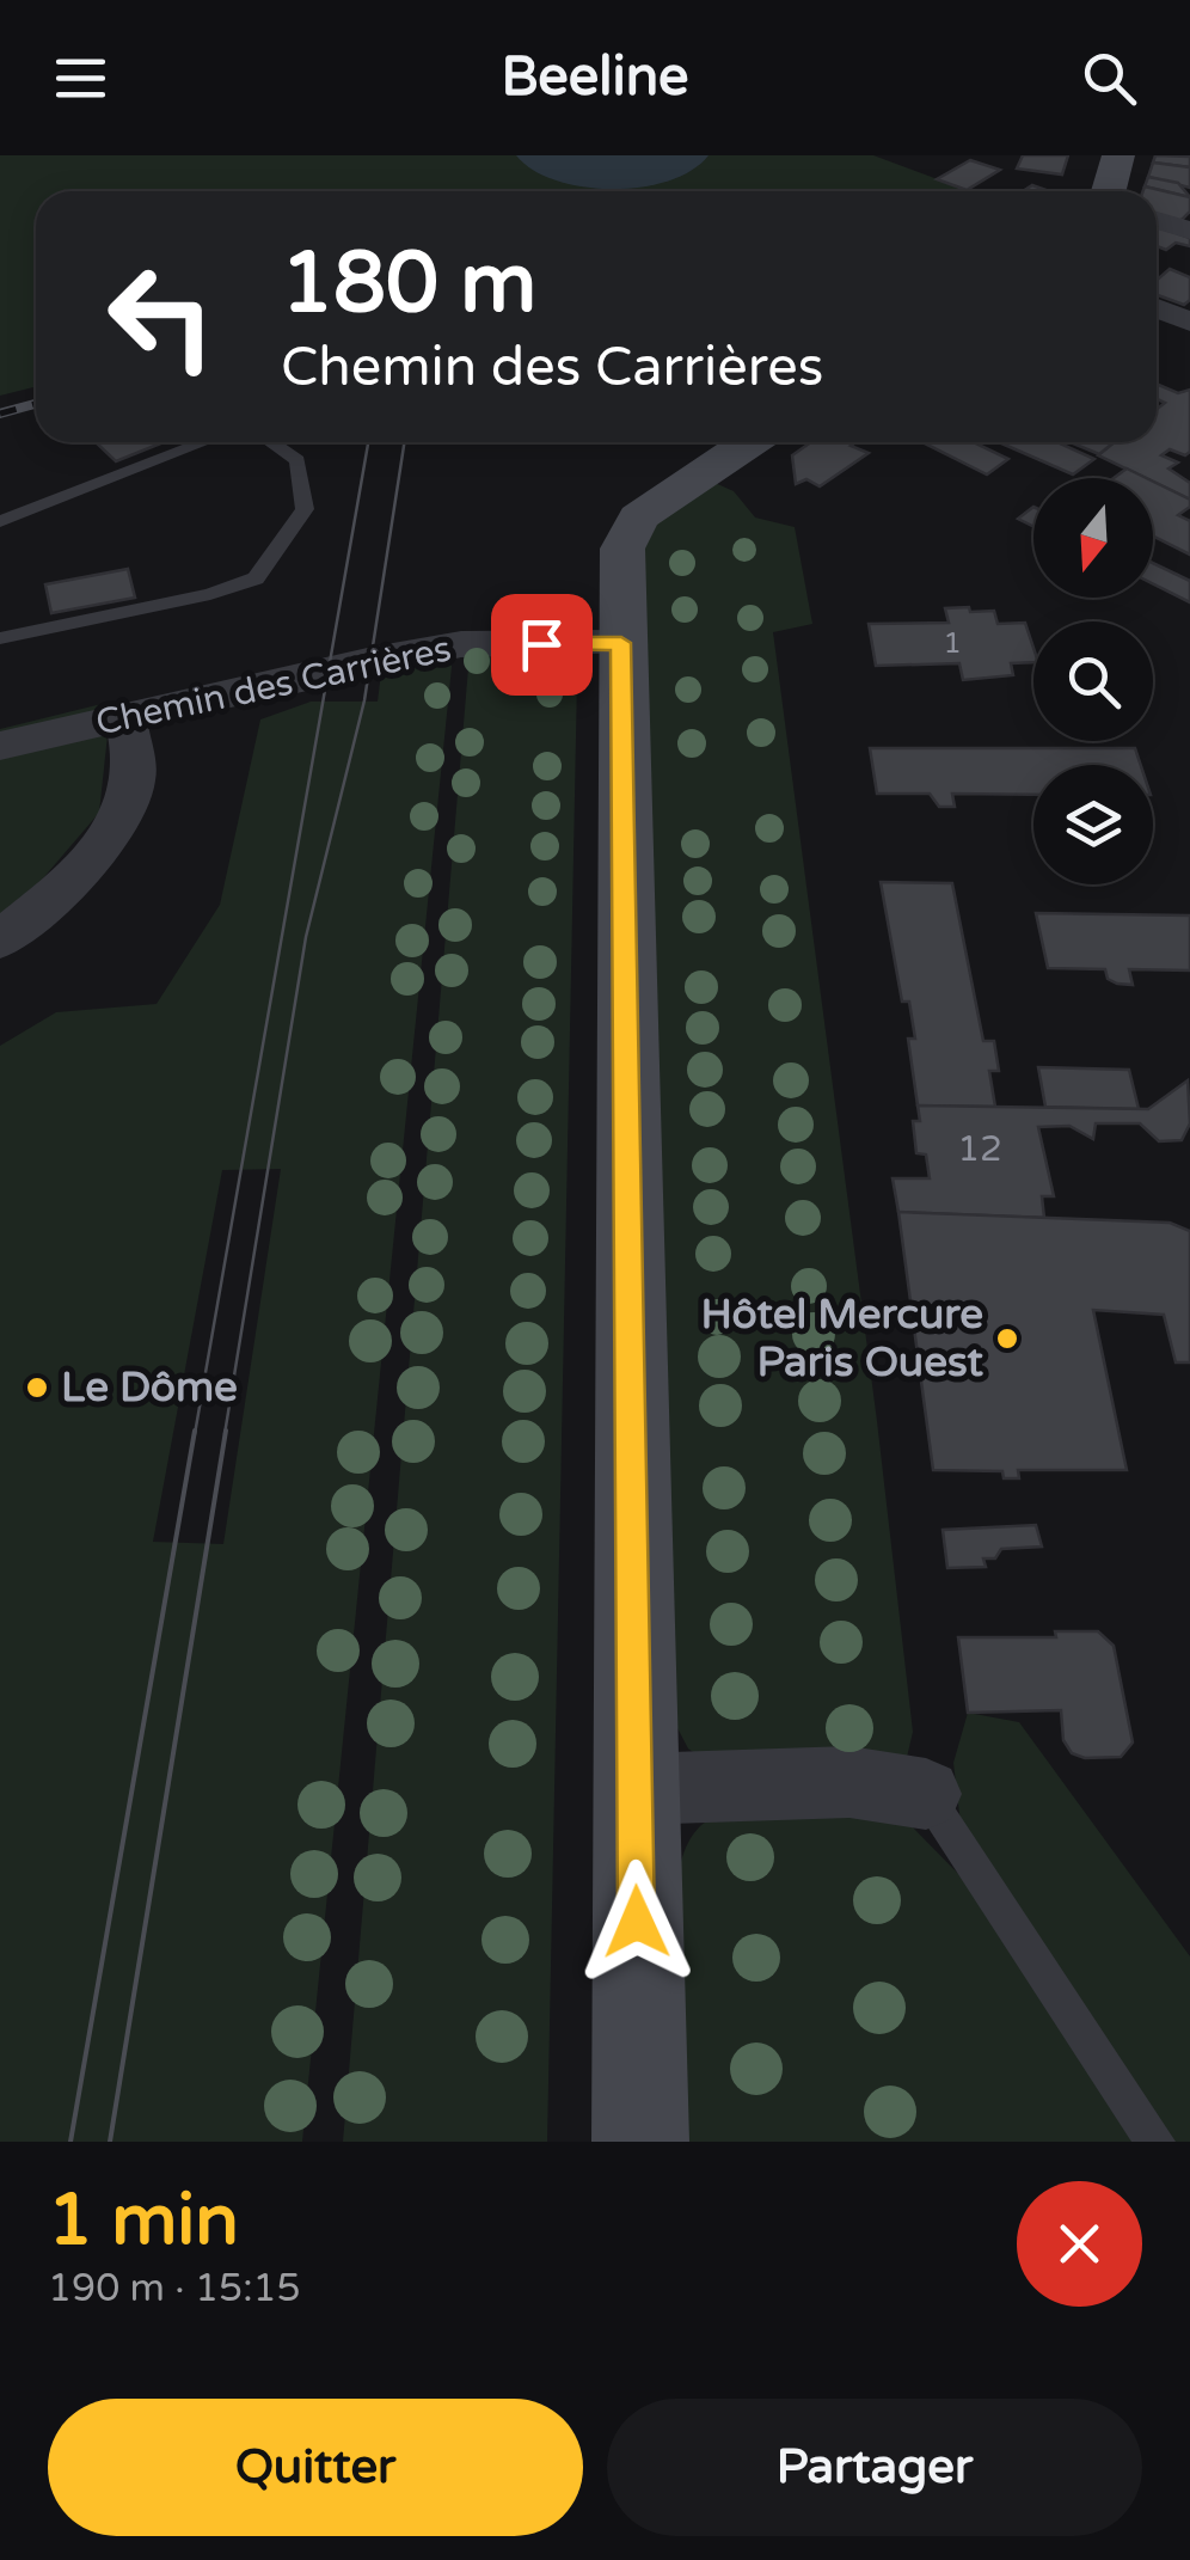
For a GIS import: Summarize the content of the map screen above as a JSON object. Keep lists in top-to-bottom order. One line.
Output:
{"streets":{"street":["Chemin des Carrières"]},"places":["Hôtel Mercure Paris Ouest","Le Dôme"],"house_numbers":["1","12"],"north":"bottom","page":{"header":"Beeline","turn":["180 m","Chemin des Carrières"],"heading":["1 min","190 m · 15:15"],"buttons":["Quitter","Partager"]}}
